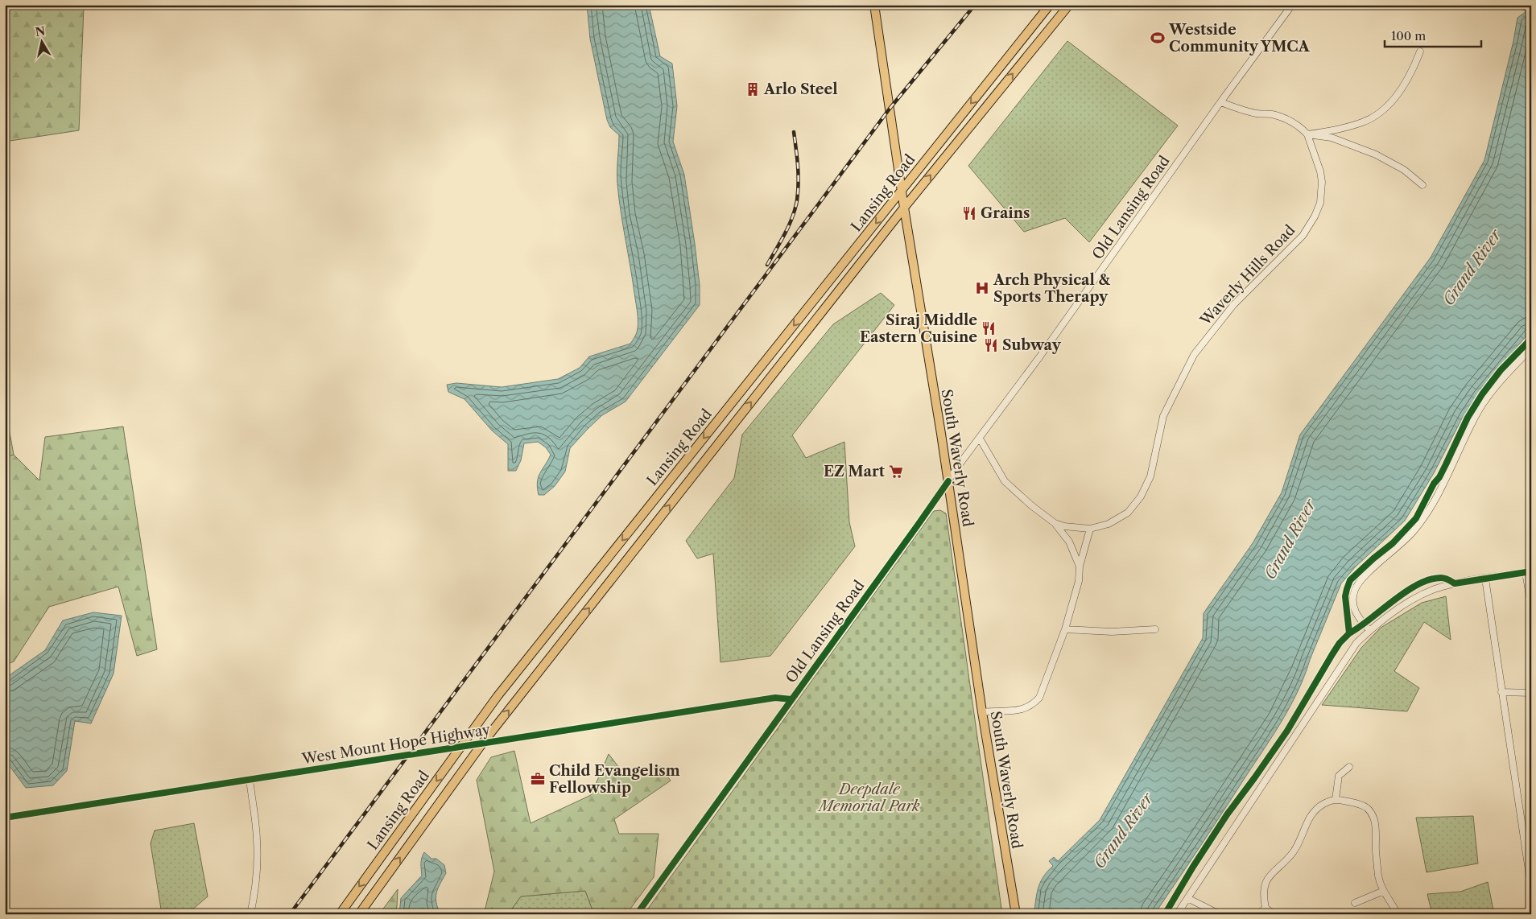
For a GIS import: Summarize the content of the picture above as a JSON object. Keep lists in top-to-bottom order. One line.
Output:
{"streets":{"main road":["Lansing Road","South Waverly Road"],"street":["Old Lansing Road","Waverly Hills Road","West Mount Hope Highway"]},"crossings":[["Lansing Road","South Waverly Road"],["Lansing Road","West Mount Hope Highway"],["Old Lansing Road","South Waverly Road"],["Old Lansing Road","West Mount Hope Highway"]],"water":["Grand River"],"parks":["Deepdale Memorial Park"],"places":{"sports":["Westside Community YMCA"],"building":["Arlo Steel"],"restaurant":["Grains","Siraj Middle Eastern Cuisine","Subway"],"hospital":["Arch Physical & Sports Therapy"],"supermarket":["EZ Mart"],"office":["Child Evangelism Fellowship"]},"scale_bar":"100 m","north":"top"}
